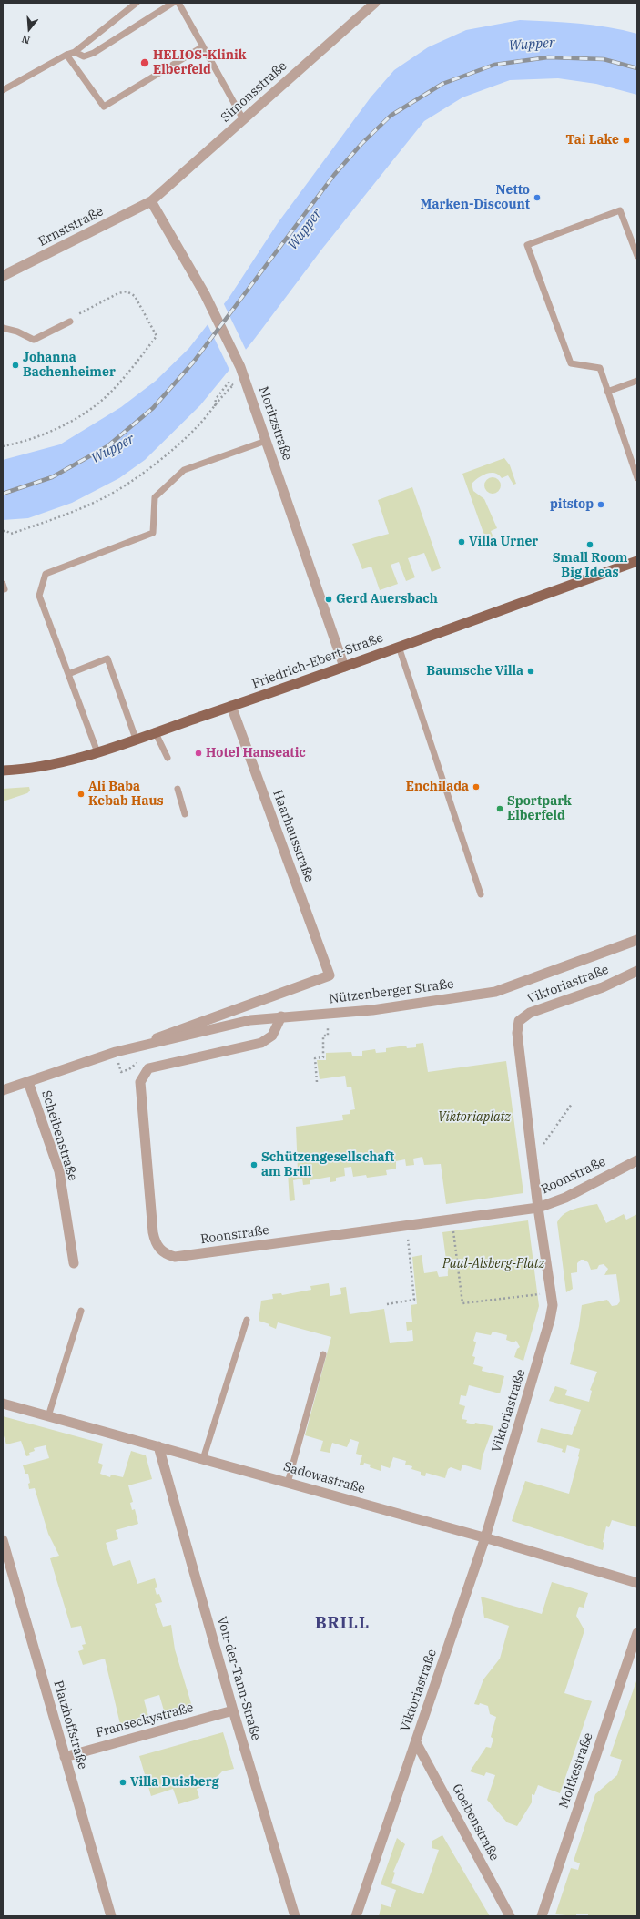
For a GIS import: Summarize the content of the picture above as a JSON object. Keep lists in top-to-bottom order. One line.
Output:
{"streets":{"main road":["Friedrich-Ebert-Straße"],"street":["Simonsstraße","Ernststraße","Moritzstraße","Haarhausstraße","Viktoriastraße","Nützenberger Straße","Scheibenstraße","Roonstraße","Sadowastraße","Von-der-Tann-Straße","Franseckystraße","Platzhoffstraße","Moltkestraße","Goebenstraße"]},"crossings":[["Simonsstraße","Ernststraße"],["Simonsstraße","Moritzstraße"],["Ernststraße","Moritzstraße"],["Moritzstraße","Friedrich-Ebert-Straße"],["Friedrich-Ebert-Straße","Haarhausstraße"],["Haarhausstraße","Nützenberger Straße"],["Viktoriastraße","Roonstraße"],["Viktoriastraße","Sadowastraße"],["Viktoriastraße","Goebenstraße"],["Nützenberger Straße","Scheibenstraße"],["Nützenberger Straße","Roonstraße"],["Sadowastraße","Von-der-Tann-Straße"],["Von-der-Tann-Straße","Franseckystraße"],["Franseckystraße","Platzhoffstraße"]],"districts":["BRILL"],"water":["Wupper"],"parks":["Viktoriaplatz","Paul-Alsberg-Platz"],"places":["HELIOS-Klinik Elberfeld","Tai Lake","Netto Marken-Discount","Johanna Bachenheimer","pitstop","Villa Urner","Small Room Big Ideas","Gerd Auersbach","Baumsche Villa","Hotel Hanseatic","Enchilada","Ali Baba Kebab Haus","Sportpark Elberfeld","Schützengesellschaft am Brill","Villa Duisberg"],"north":"bottom"}
